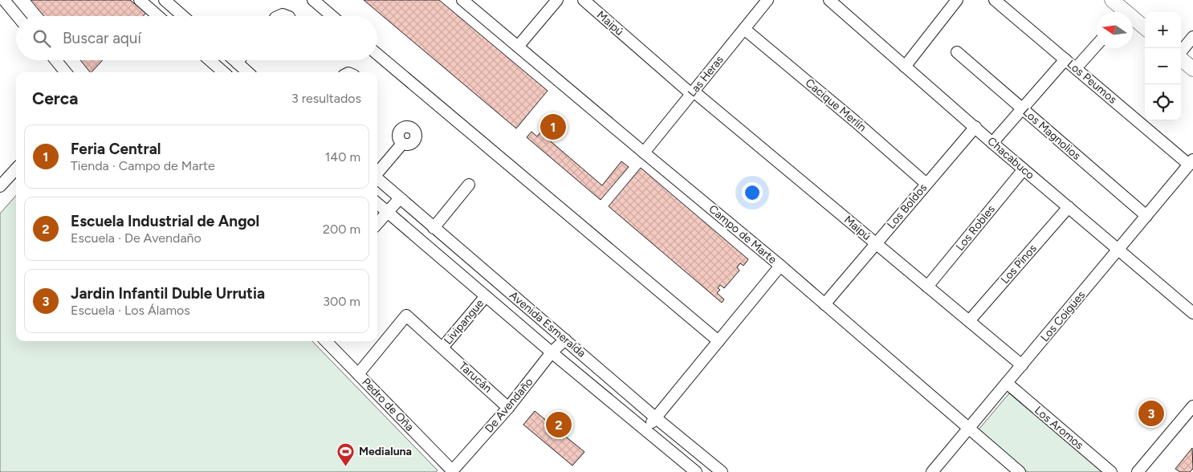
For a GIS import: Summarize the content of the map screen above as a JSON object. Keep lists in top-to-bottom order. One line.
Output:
{"streets":{"street":["Maipú","Las Heras","Los Peumos","Cacique Merlín","Los Magnolios","Chacabuco","Los Boldos","Los Robles","Campo de Marte","Los Pinos","Los Coigües","Livipangue","Avenida Esmeralda","Tarucán","Pedro de Oña","De Avendaño","Los Aromos"]},"crossings":[["Maipú","Las Heras"],["Maipú","Los Boldos"],["Maipú","Los Robles"],["Maipú","Los Pinos"],["Maipú","Los Coigües"],["Las Heras","Cacique Merlín"],["Las Heras","Campo de Marte"],["Los Peumos","Los Coigües"],["Cacique Merlín","Los Boldos"],["Los Magnolios","Los Coigües"],["Chacabuco","Los Boldos"],["Chacabuco","Los Robles"],["Chacabuco","Los Pinos"],["Chacabuco","Los Coigües"],["Los Boldos","Campo de Marte"],["Campo de Marte","Los Coigües"],["Los Coigües","Los Aromos"],["Livipangue","Avenida Esmeralda"],["Livipangue","Tarucán"],["Avenida Esmeralda","De Avendaño"],["Tarucán","Pedro de Oña"],["Tarucán","De Avendaño"],["Pedro de Oña","De Avendaño"]],"places":{"sports":["Medialuna"]},"north":"left","page":{"map_buttons":["+","−"],"search":"Buscar aquí","heading":["Cerca","3 resultados"],"pins":["1","3","2"],"list":[{"mark":"1","name":"Feria Central","note":"Tienda · Campo de Marte","value":"140 m"},{"mark":"2","name":"Escuela Industrial de Angol","note":"Escuela · De Avendaño","value":"200 m"},{"mark":"3","name":"Jardin Infantil Duble Urrutia","note":"Escuela · Los Álamos","value":"300 m"}]}}
